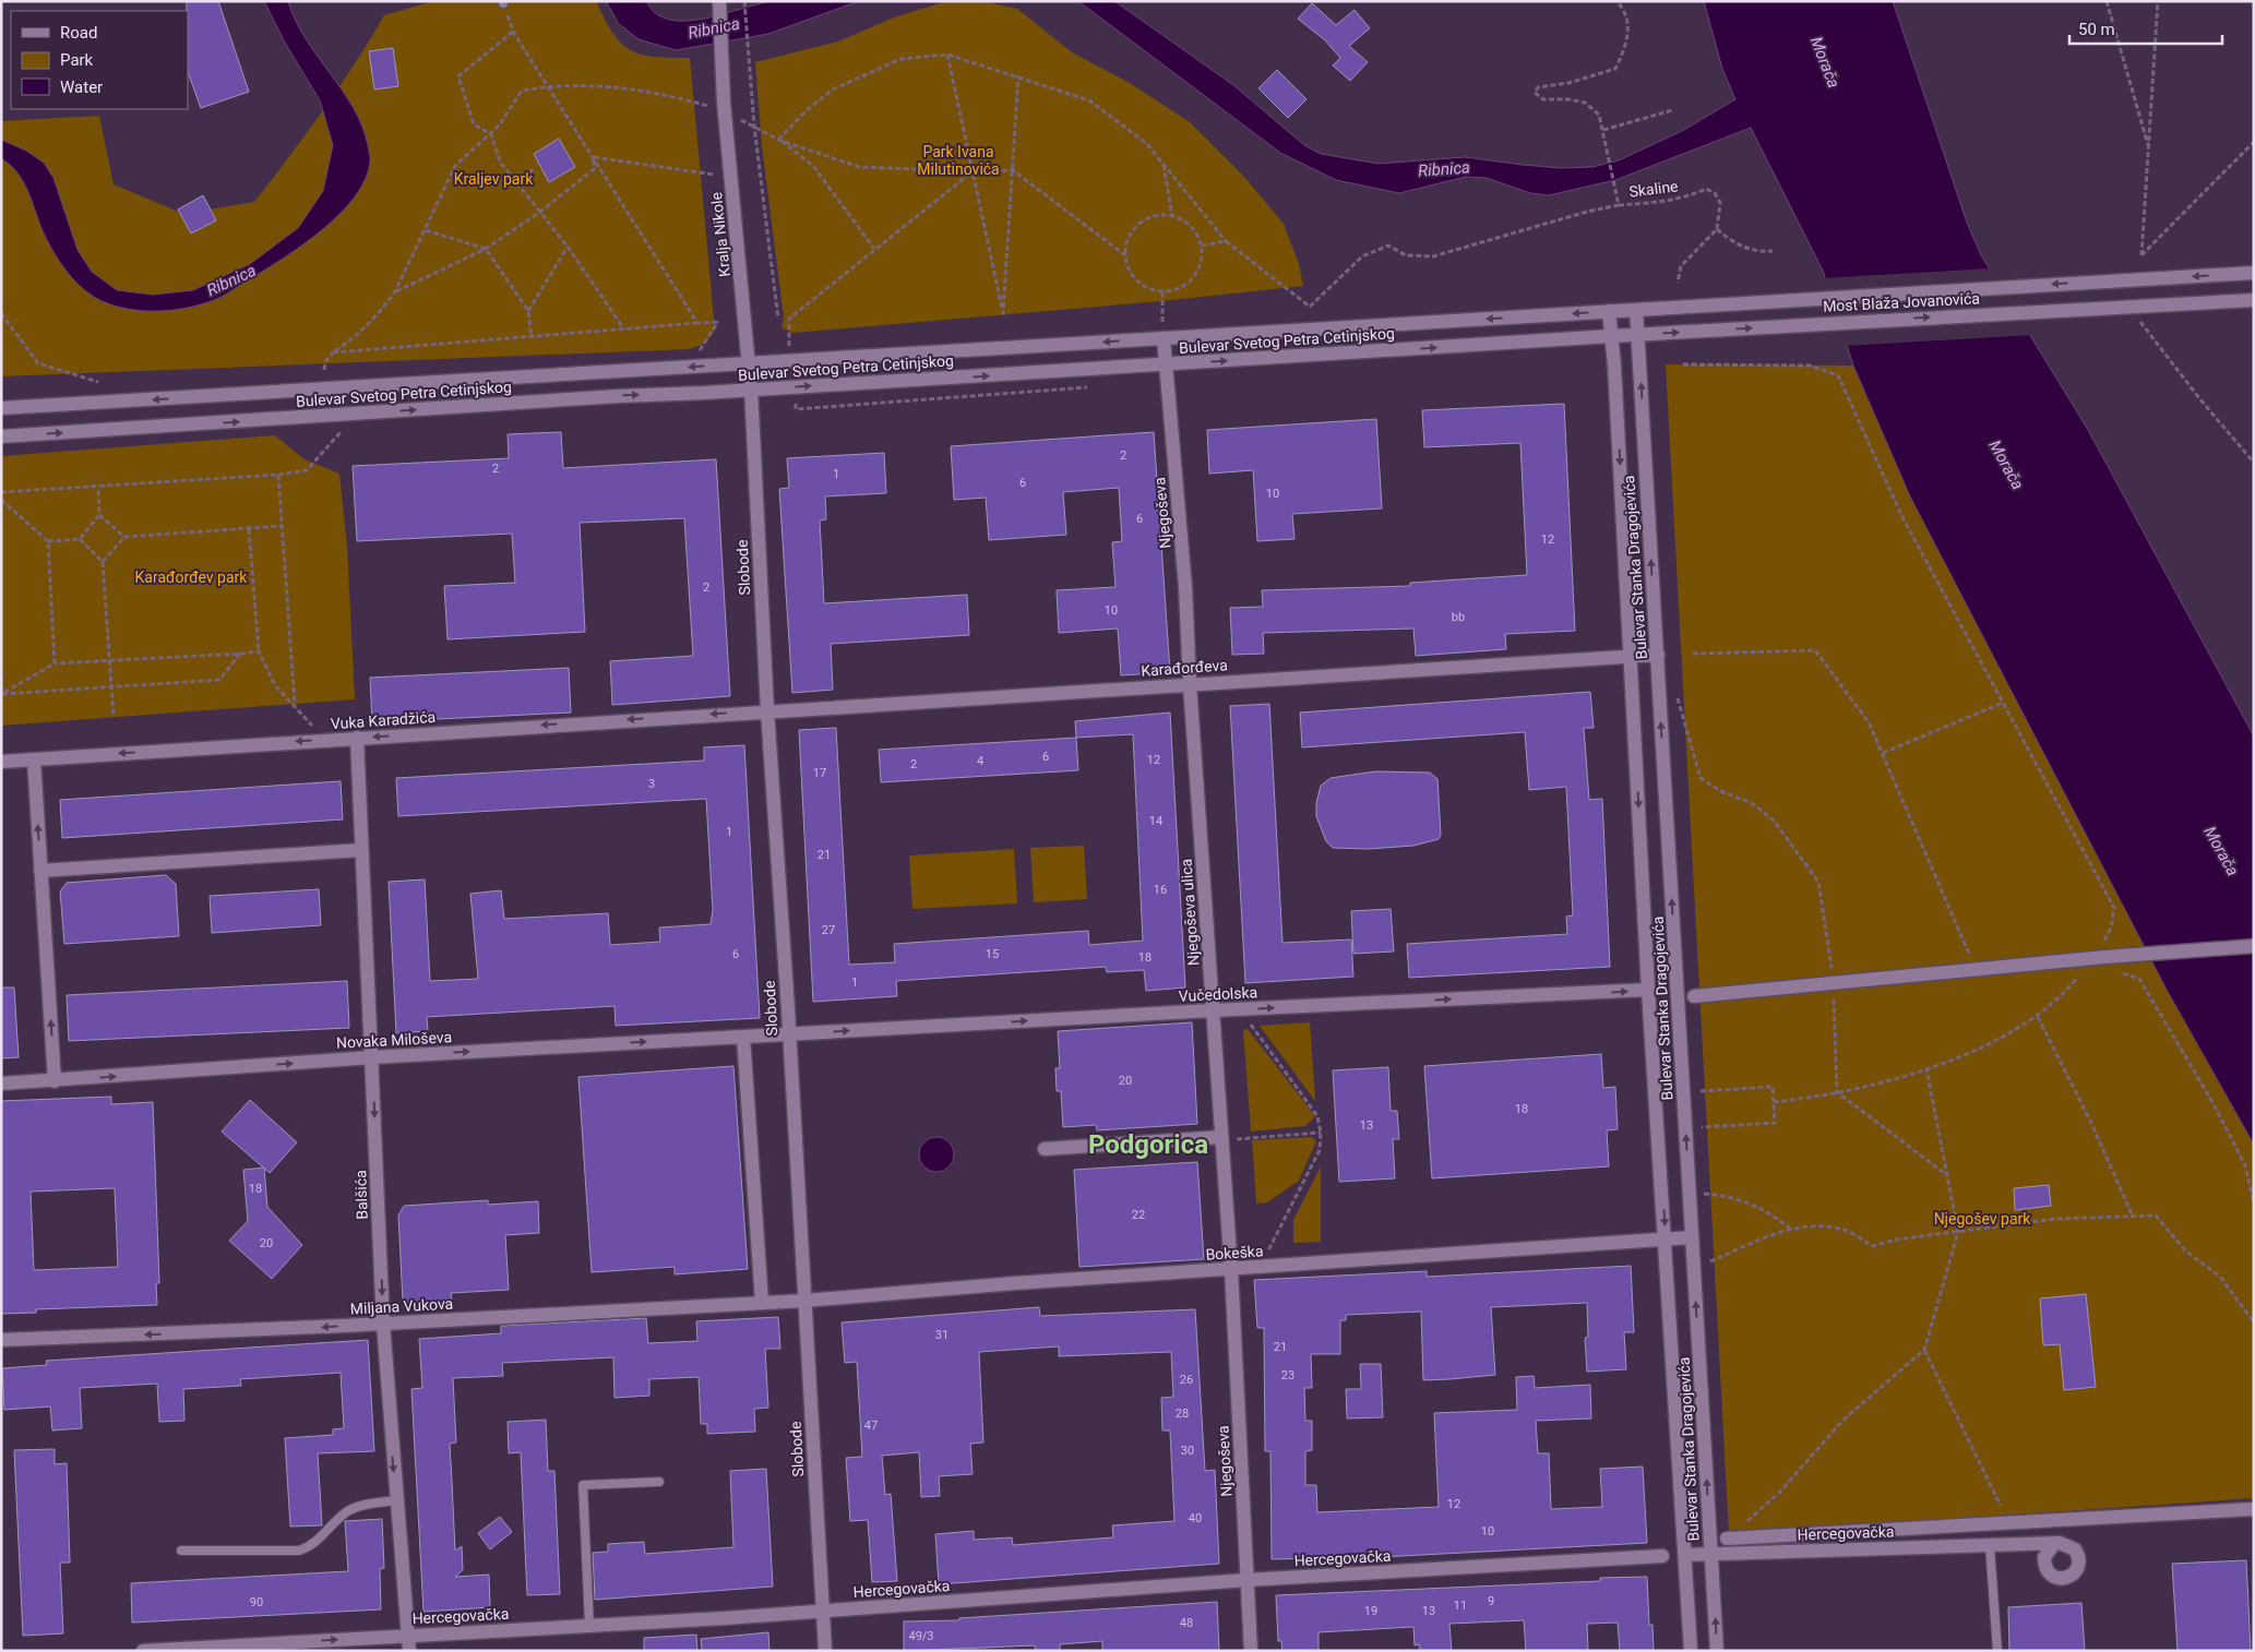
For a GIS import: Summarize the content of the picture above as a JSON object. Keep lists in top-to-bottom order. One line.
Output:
{"streets":{"street":["Kralja Nikole","Most Blaža Jovanovića","Bulevar Svetog Petra Cetinjskog","Njegoševa","Slobode","Bulevar Stanka Dragojevića","Karađorđeva","Vuka Karadžića","Njegoševa ulica","Vučedolska","Novaka Miloševa","Balšića","Bokeška","Miljana Vukova","Hercegovačka"],"path":["Skaline"]},"crossings":[["Kralja Nikole","Bulevar Svetog Petra Cetinjskog"],["Kralja Nikole","Slobode"],["Most Blaža Jovanovića","Bulevar Svetog Petra Cetinjskog"],["Bulevar Svetog Petra Cetinjskog","Njegoševa"],["Bulevar Svetog Petra Cetinjskog","Slobode"],["Bulevar Svetog Petra Cetinjskog","Bulevar Stanka Dragojevića"],["Njegoševa","Karađorđeva"],["Njegoševa","Njegoševa ulica"],["Njegoševa","Bokeška"],["Njegoševa","Hercegovačka"],["Slobode","Karađorđeva"],["Slobode","Vuka Karadžića"],["Slobode","Vučedolska"],["Slobode","Novaka Miloševa"],["Slobode","Bokeška"],["Slobode","Miljana Vukova"],["Slobode","Hercegovačka"],["Bulevar Stanka Dragojevića","Karađorđeva"],["Bulevar Stanka Dragojevića","Vučedolska"],["Bulevar Stanka Dragojevića","Bokeška"],["Bulevar Stanka Dragojevića","Hercegovačka"],["Karađorđeva","Vuka Karadžića"],["Karađorđeva","Njegoševa ulica"],["Vuka Karadžića","Balšića"],["Njegoševa ulica","Vučedolska"],["Njegoševa ulica","Bokeška"],["Vučedolska","Novaka Miloševa"],["Novaka Miloševa","Balšića"],["Balšića","Miljana Vukova"],["Balšića","Hercegovačka"],["Bokeška","Miljana Vukova"]],"one_way":["Vučedolska","Novaka Miloševa","Balšića","Miljana Vukova"],"districts":["Podgorica"],"water":["Ribnica","Morača"],"parks":["Park Ivana Milutinovića","Kraljev park","Karađorđev park","Njegošev park"],"house_numbers":["2","2","1","6","10","6","12","2","10","bb","6","12","4","2","17","3","14","1","21","16","27","6","15","18","1","20","18","13","18","22","20","31","21","23","26","28","47","30","12","40","10","9","90","11","19","13","48","49/3"],"legend":["Road","Park","Water"],"scale_bar":"50 m"}
